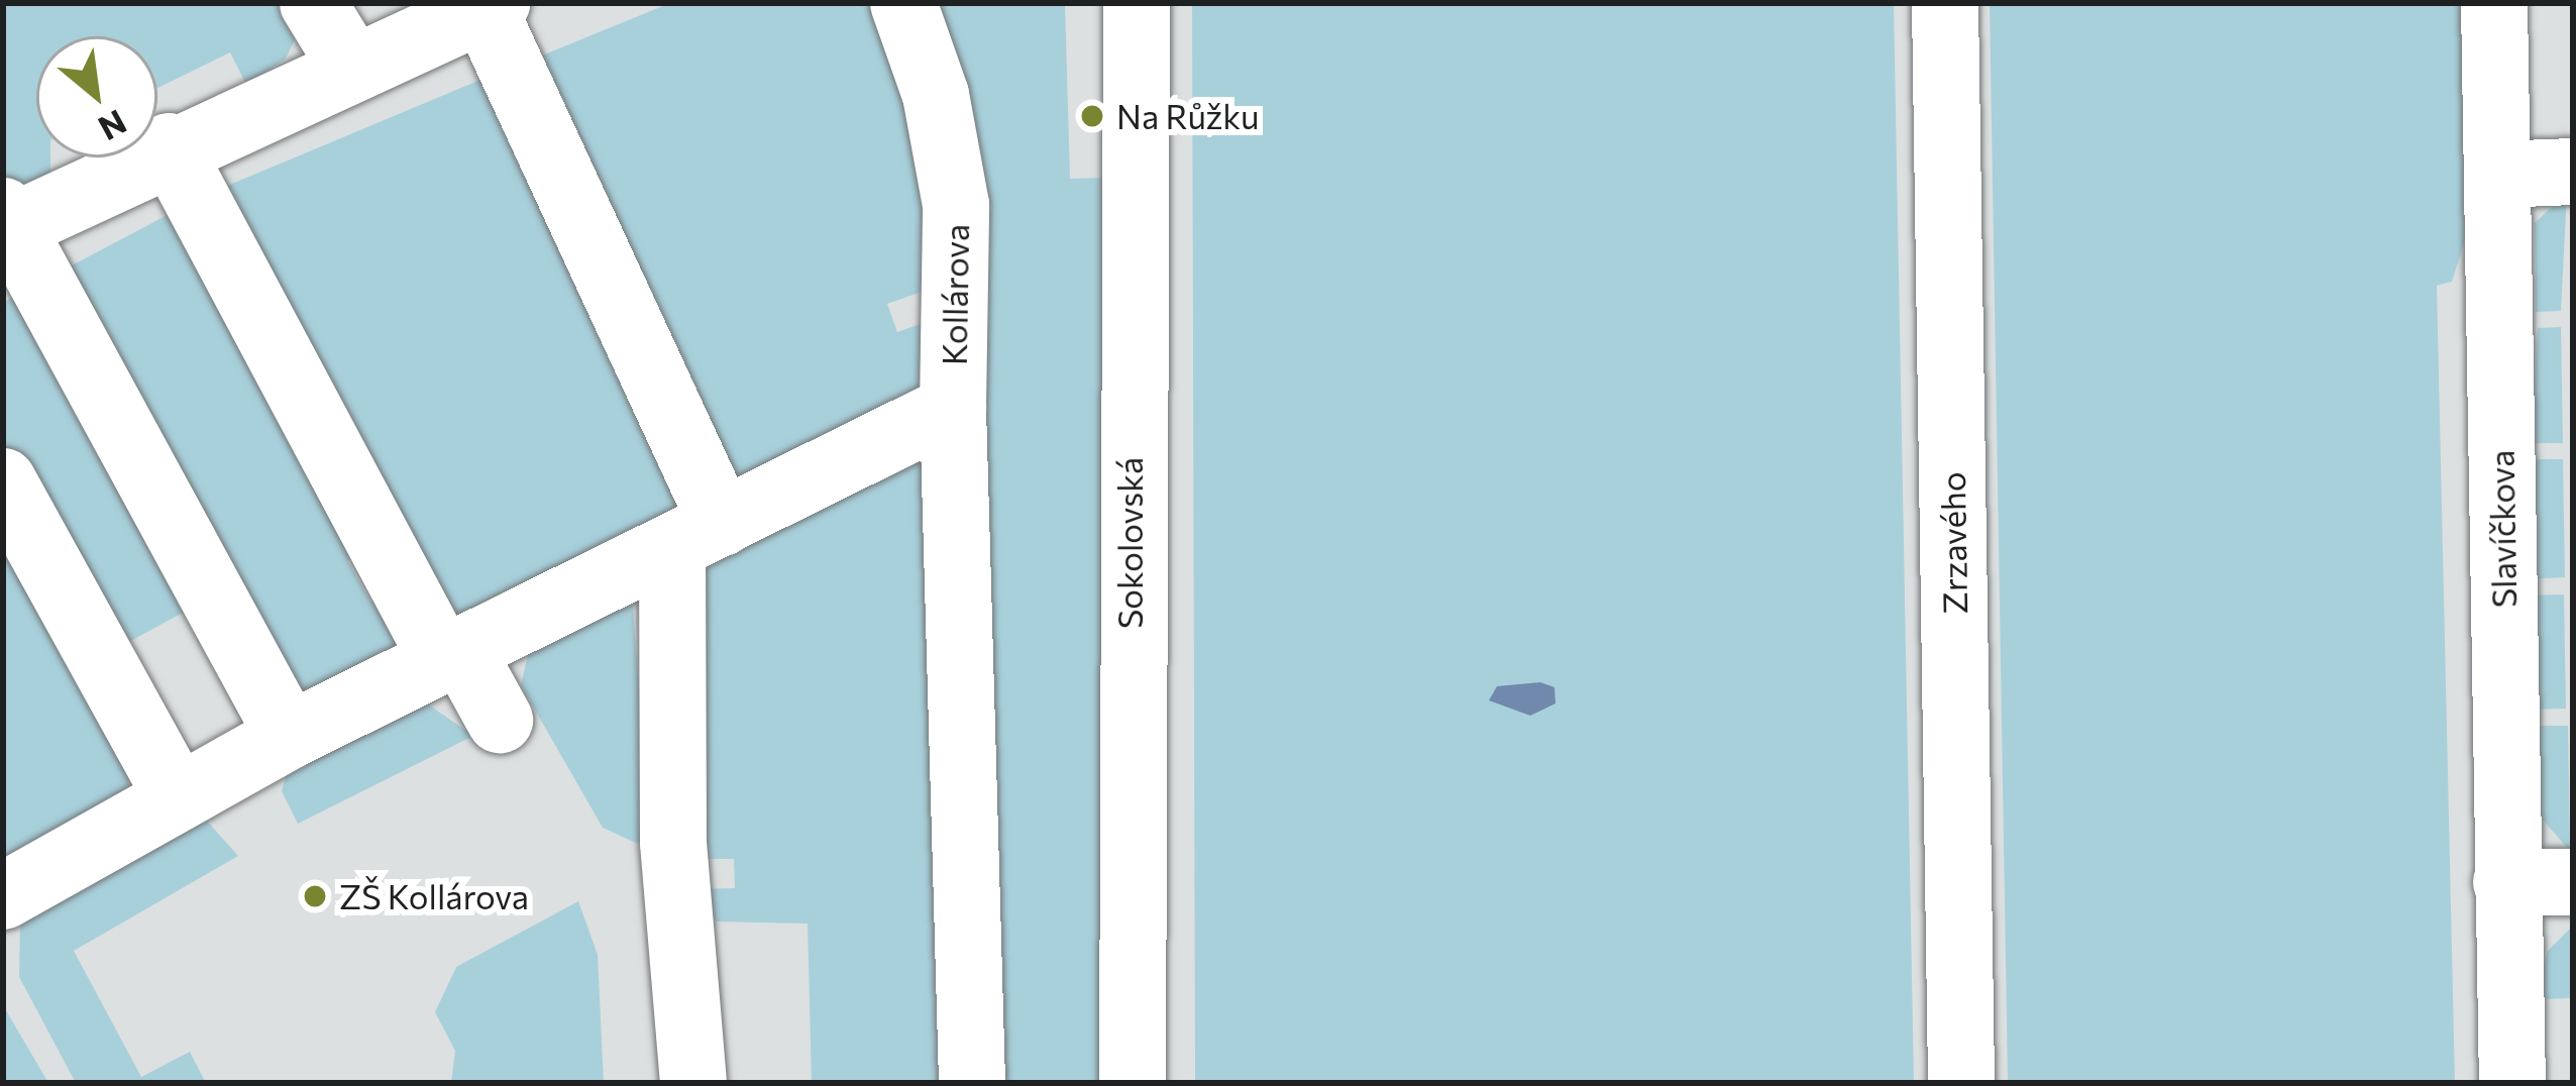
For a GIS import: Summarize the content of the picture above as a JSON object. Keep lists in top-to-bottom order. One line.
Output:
{"streets":{"street":["Kollárova","Slavíčkova","Sokolovská","Zrzavého"]},"places":["Na Růžku","ZŠ Kollárova"],"north":"bottom right"}
